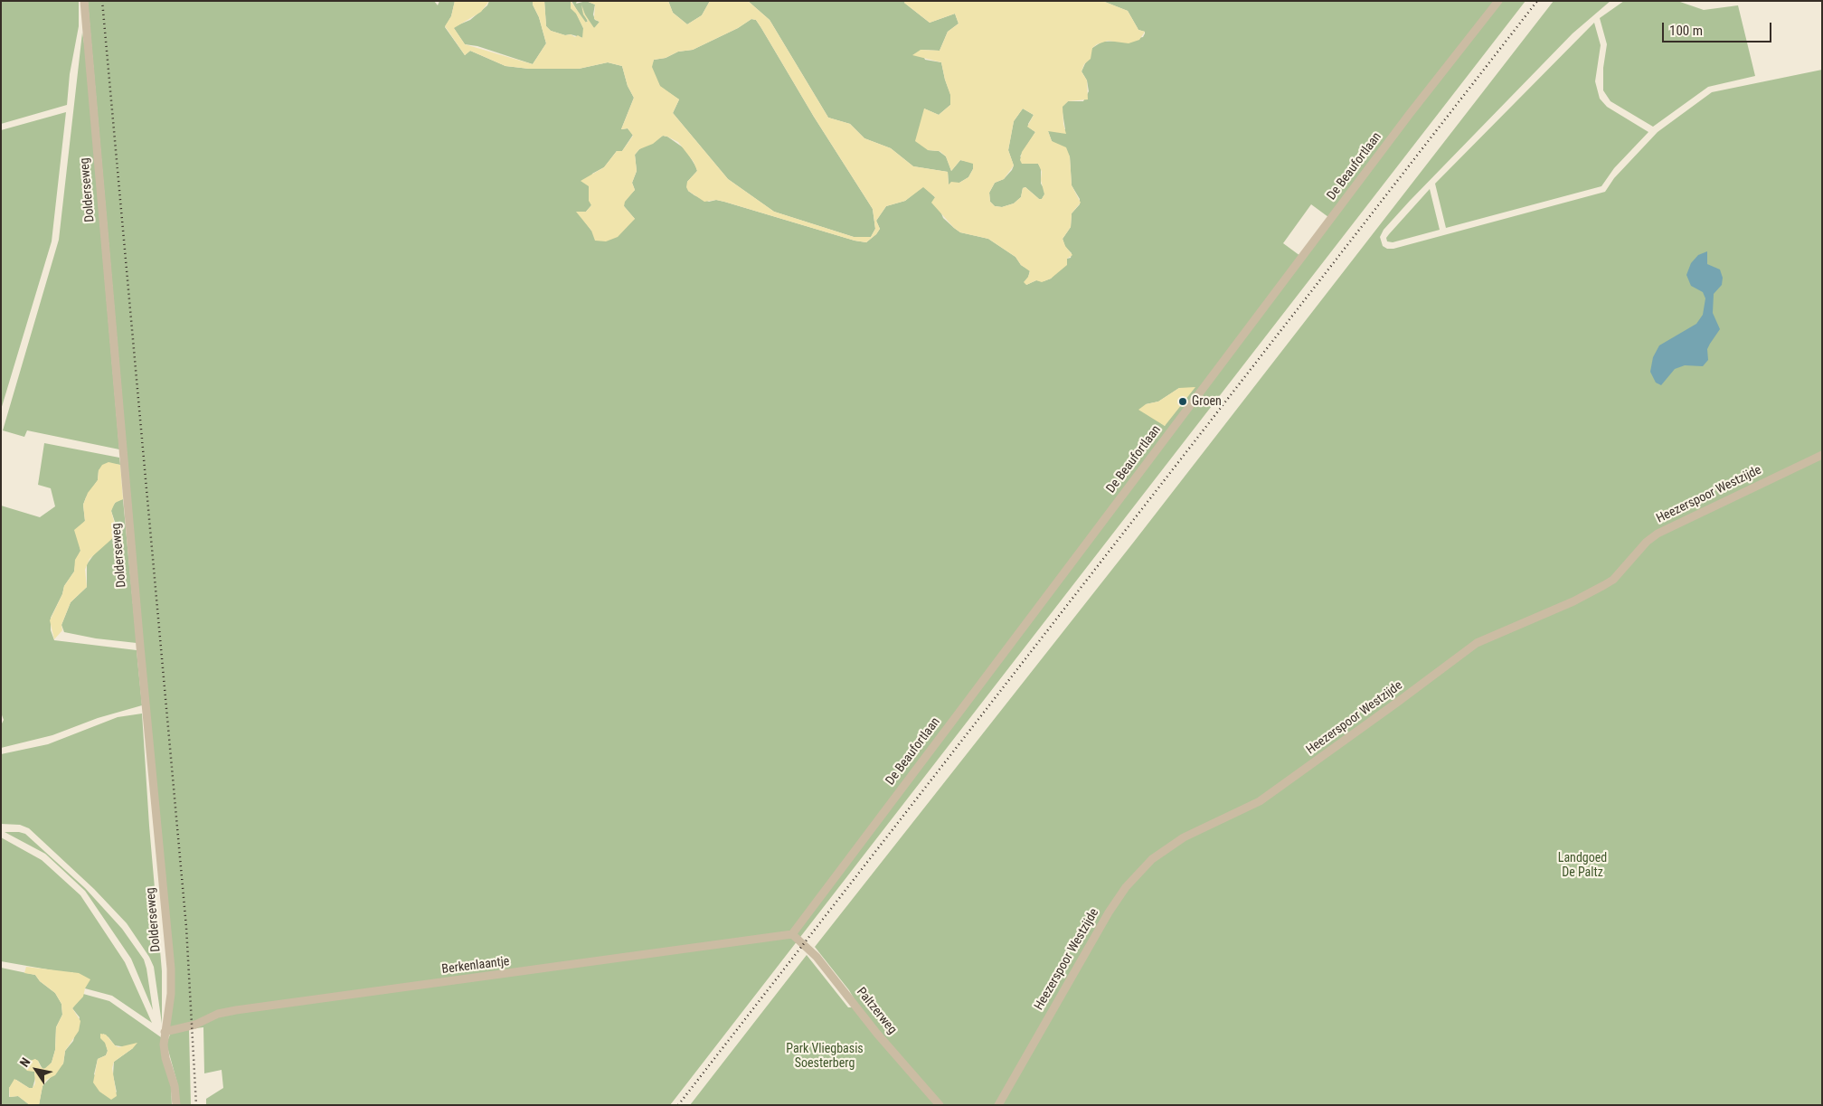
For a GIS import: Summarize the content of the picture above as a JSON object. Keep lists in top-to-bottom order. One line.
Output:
{"streets":{"street":["De Beaufortlaan","Dolderseweg","Heezerspoor Westzijde","Berkenlaantje","Paltzerweg"]},"crossings":[["De Beaufortlaan","Berkenlaantje"],["De Beaufortlaan","Paltzerweg"],["Dolderseweg","Berkenlaantje"],["Berkenlaantje","Paltzerweg"]],"parks":["Landgoed De Paltz","Park Vliegbasis Soesterberg"],"places":["Groen"],"scale_bar":"100 m","north":"top left"}
